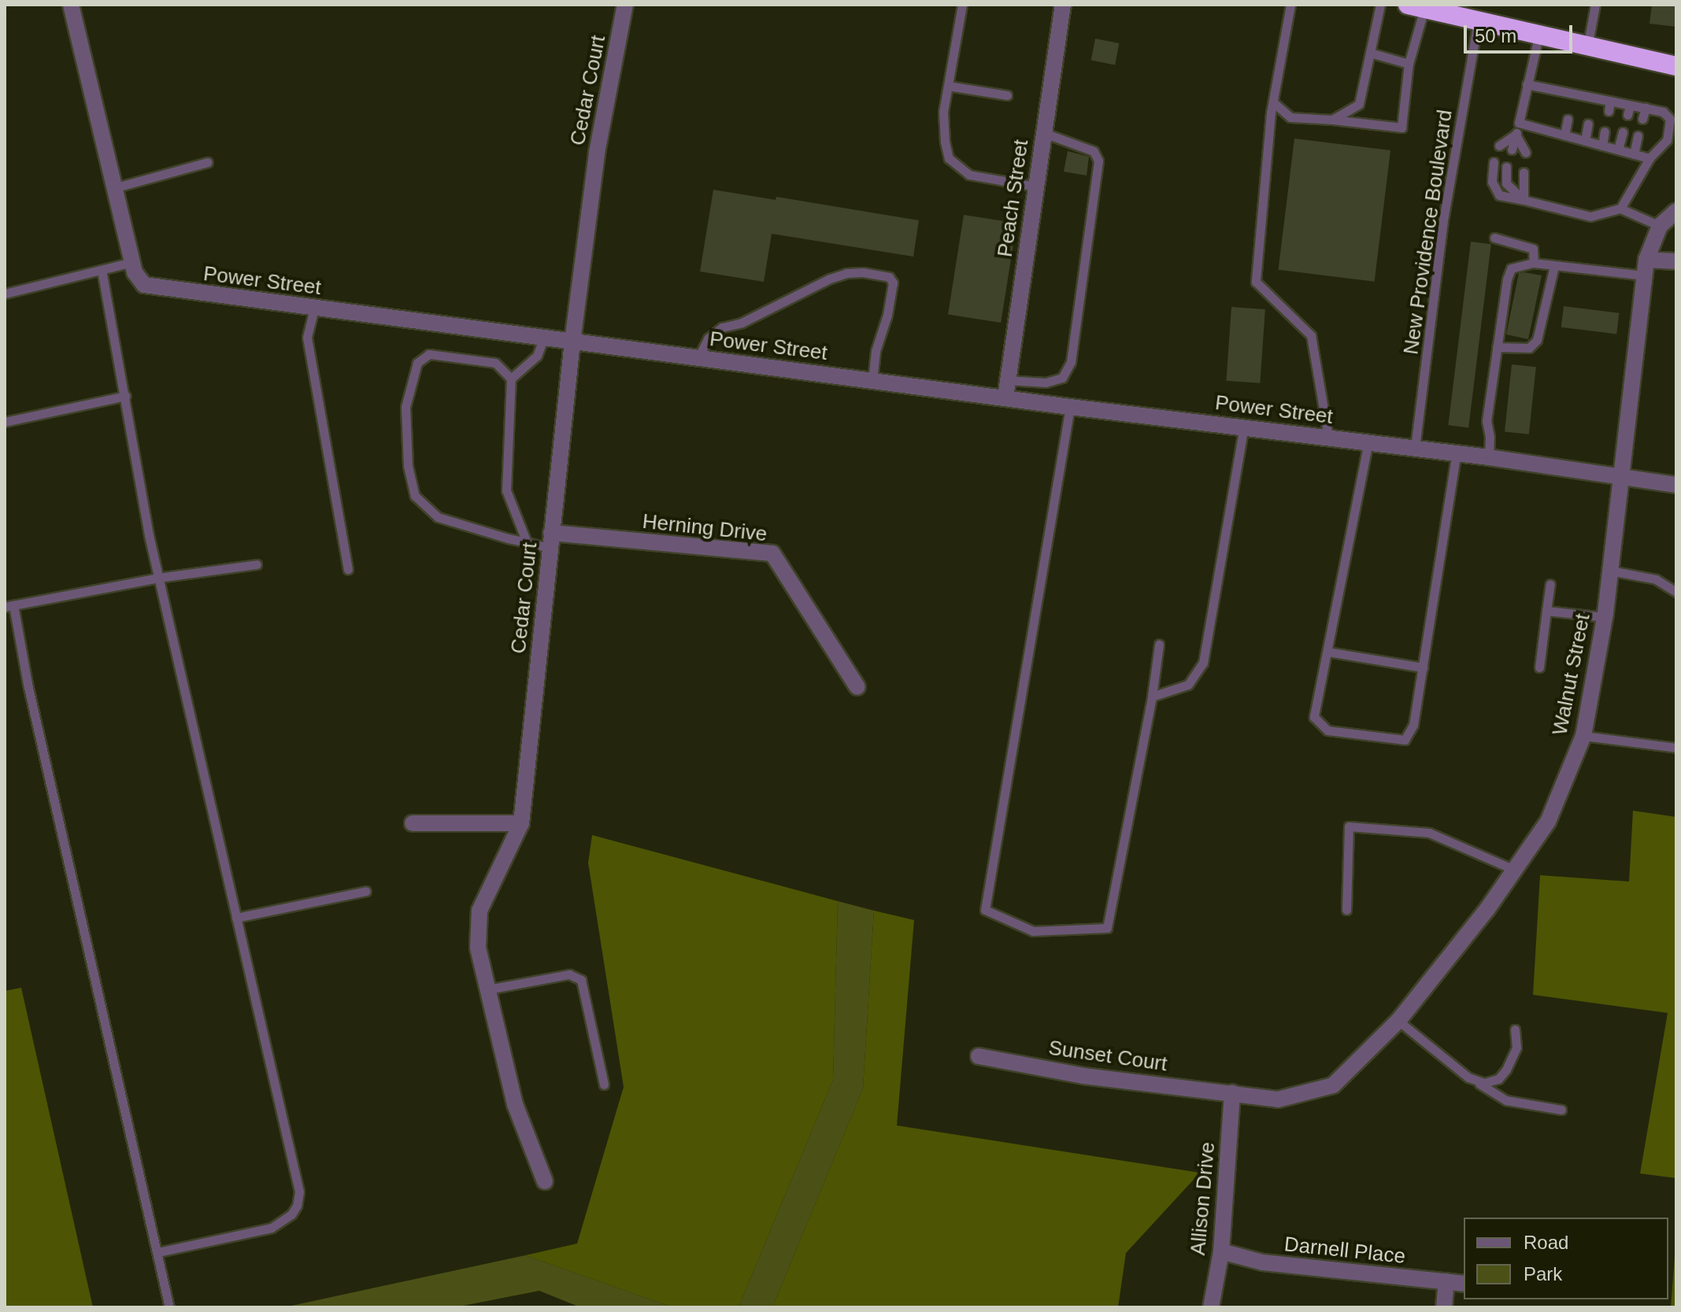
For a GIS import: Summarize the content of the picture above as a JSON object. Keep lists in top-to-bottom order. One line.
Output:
{"streets":{"street":["Cedar Court","Peach Street","Power Street","Herning Drive","Walnut Street","Sunset Court","Allison Drive","Darnell Place"],"lane":["New Providence Boulevard"]},"crossings":[["Cedar Court","Power Street"],["Cedar Court","Herning Drive"],["Peach Street","Power Street"],["New Providence Boulevard","Power Street"],["Power Street","Walnut Street"],["Walnut Street","Sunset Court"],["Walnut Street","Allison Drive"],["Sunset Court","Allison Drive"],["Allison Drive","Darnell Place"]],"legend":["Road","Park"],"scale_bar":"50 m"}
